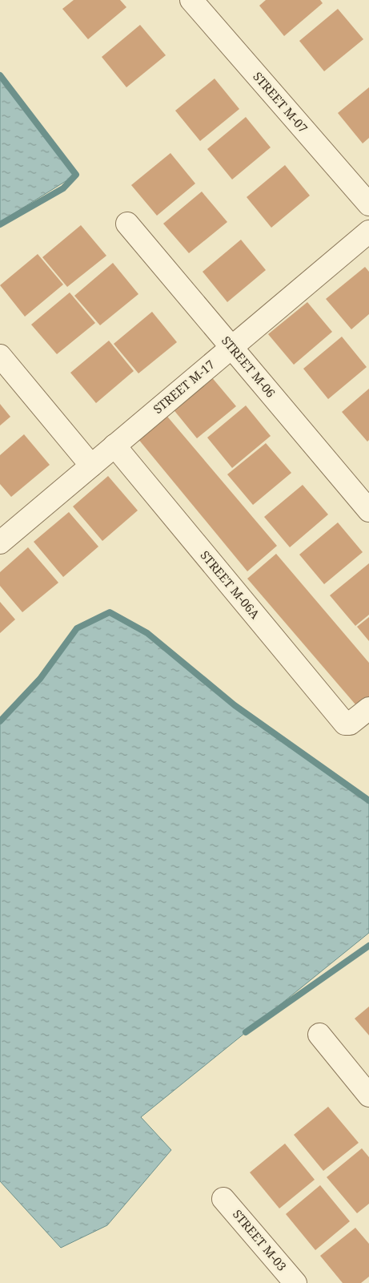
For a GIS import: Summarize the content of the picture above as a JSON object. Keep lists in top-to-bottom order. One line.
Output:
{"streets":{"street":["STREET M-07","STREET M-06","STREET M-17","STREET M-06A","STREET M-03"]},"crossings":[["STREET M-06","STREET M-17"],["STREET M-17","STREET M-06A"]]}
